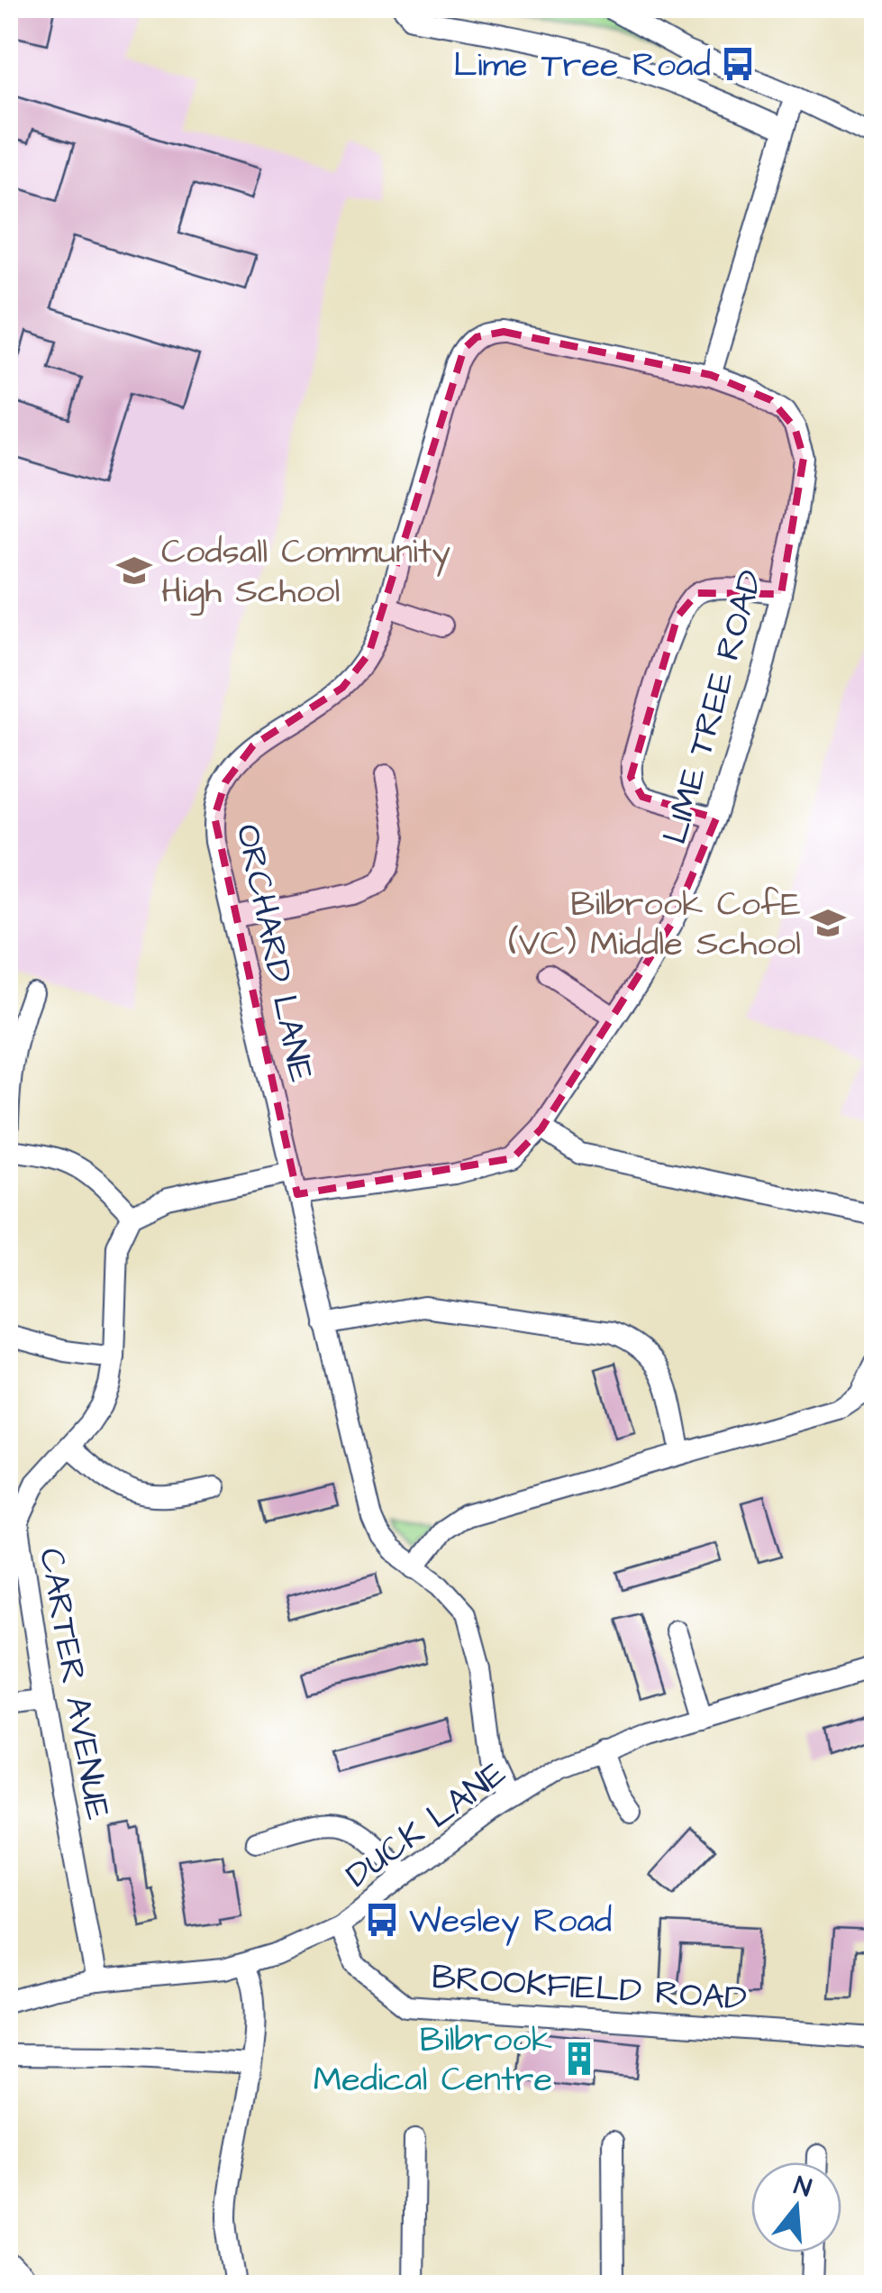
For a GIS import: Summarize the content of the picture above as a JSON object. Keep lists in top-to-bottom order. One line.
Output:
{"streets":{"street":["LIME TREE ROAD","ORCHARD LANE","CARTER AVENUE","DUCK LANE","BROOKFIELD ROAD"]},"crossings":[["LIME TREE ROAD","ORCHARD LANE"],["ORCHARD LANE","DUCK LANE"],["CARTER AVENUE","DUCK LANE"],["DUCK LANE","BROOKFIELD ROAD"]],"places":{"bus stop":["Lime Tree Road","Wesley Road"],"school or university":["Codsall Community High School","Bilbrook CofE (VC) Middle School"],"building":["Bilbrook Medical Centre"]},"north":"top"}
